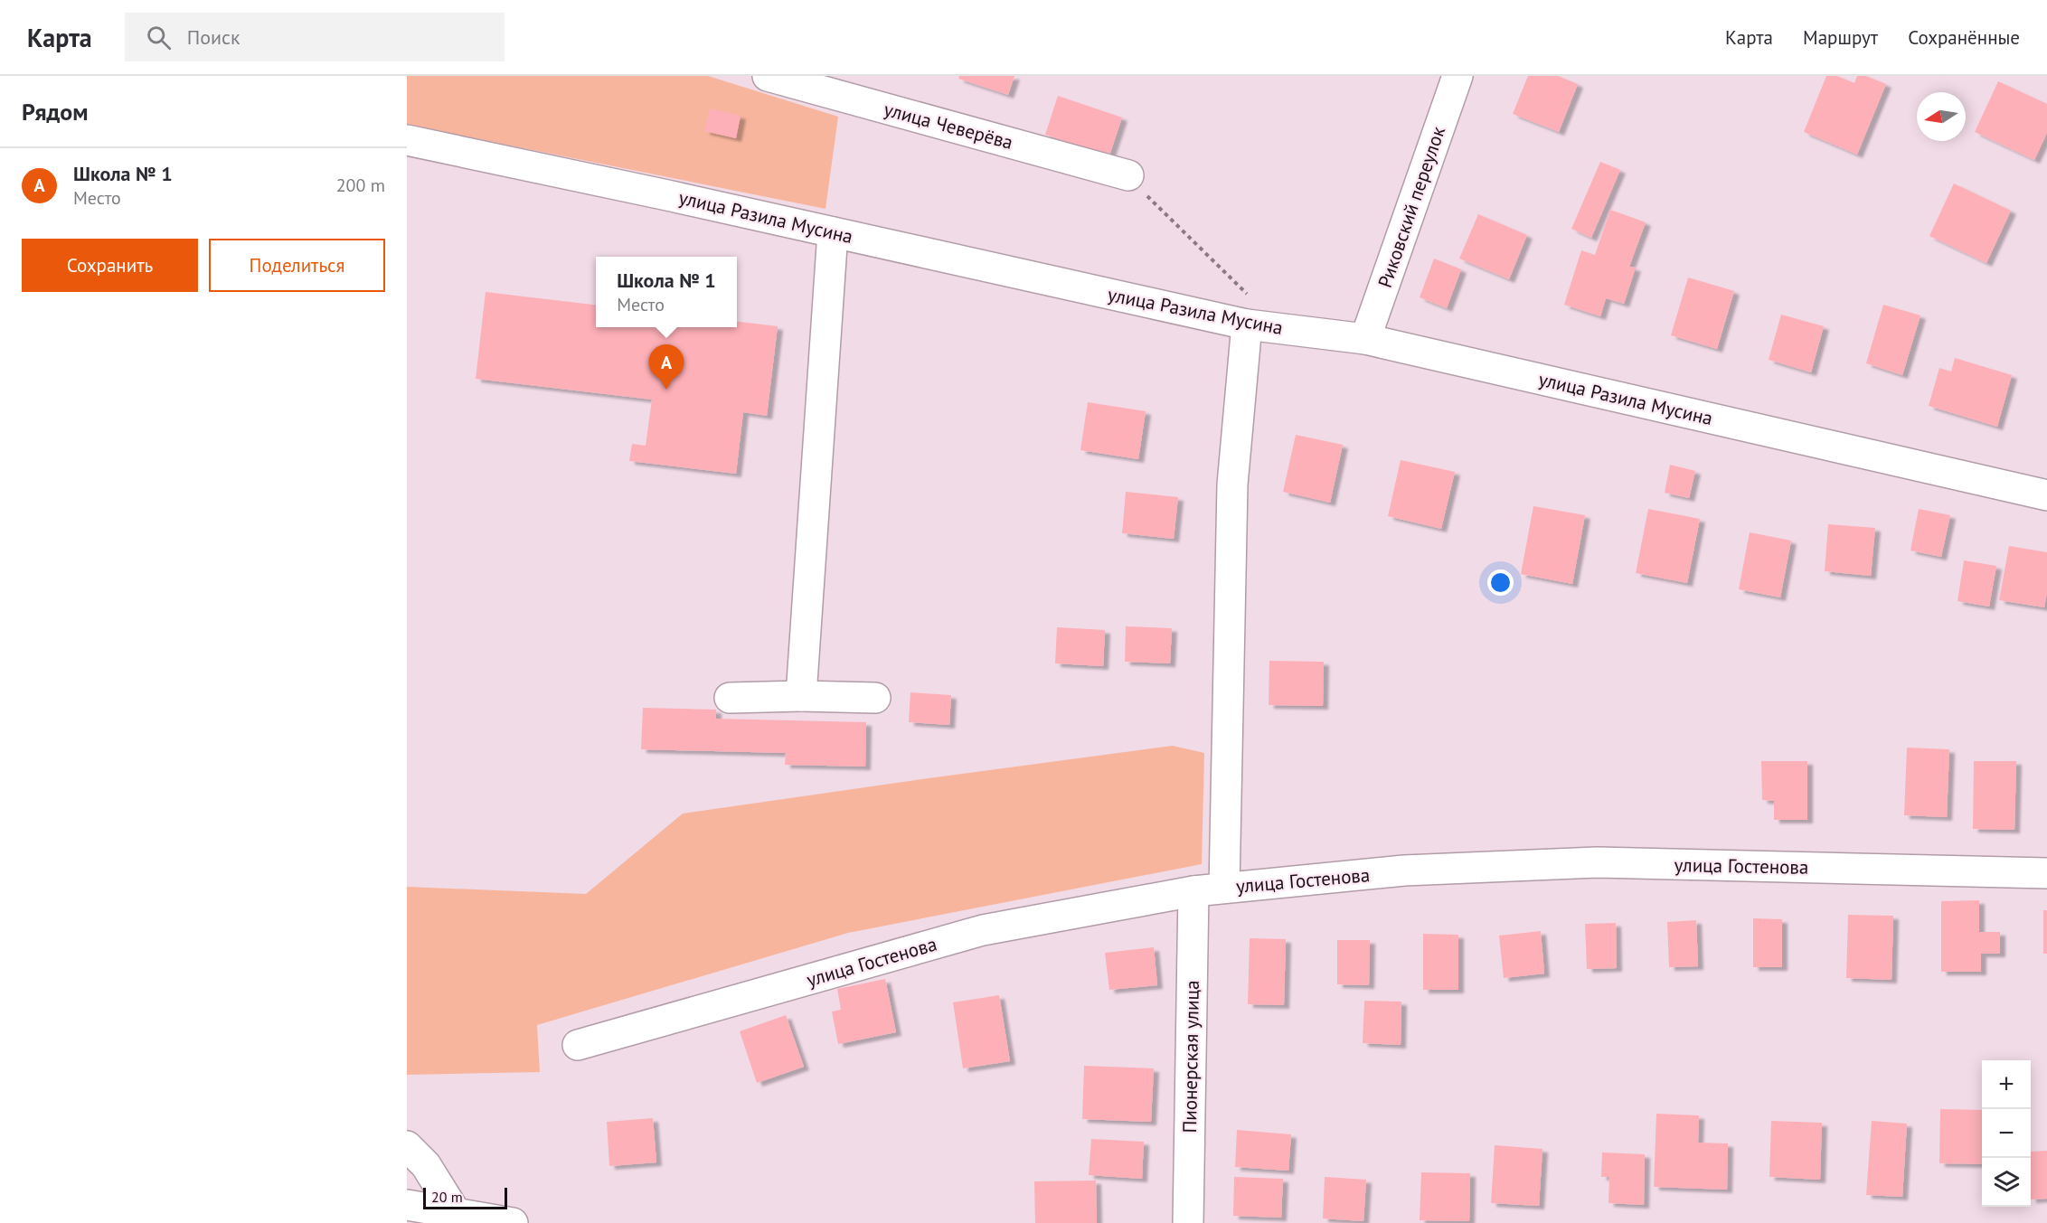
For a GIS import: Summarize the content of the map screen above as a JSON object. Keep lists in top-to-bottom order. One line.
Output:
{"streets":{"street":["улица Чеверёва","Риковский переулок","улица Разила Мусина","улица Гостенова","Пионерская улица"]},"crossings":[["Риковский переулок","улица Разила Мусина"],["улица Гостенова","Пионерская улица"]],"scale_bar":"20 m","north":"left","page":{"header":"Карта","search":"Поиск","nav":["Карта","Маршрут","Сохранённые"],"heading":"Рядом","list":[{"mark":"A","name":"Школа № 1","note":"Место","value":"200 m"}],"buttons":["Сохранить","Поделиться"],"popup":["Школа № 1","Место"],"pins":"A","map_buttons":["+","−"],"scale":"20 m"}}
